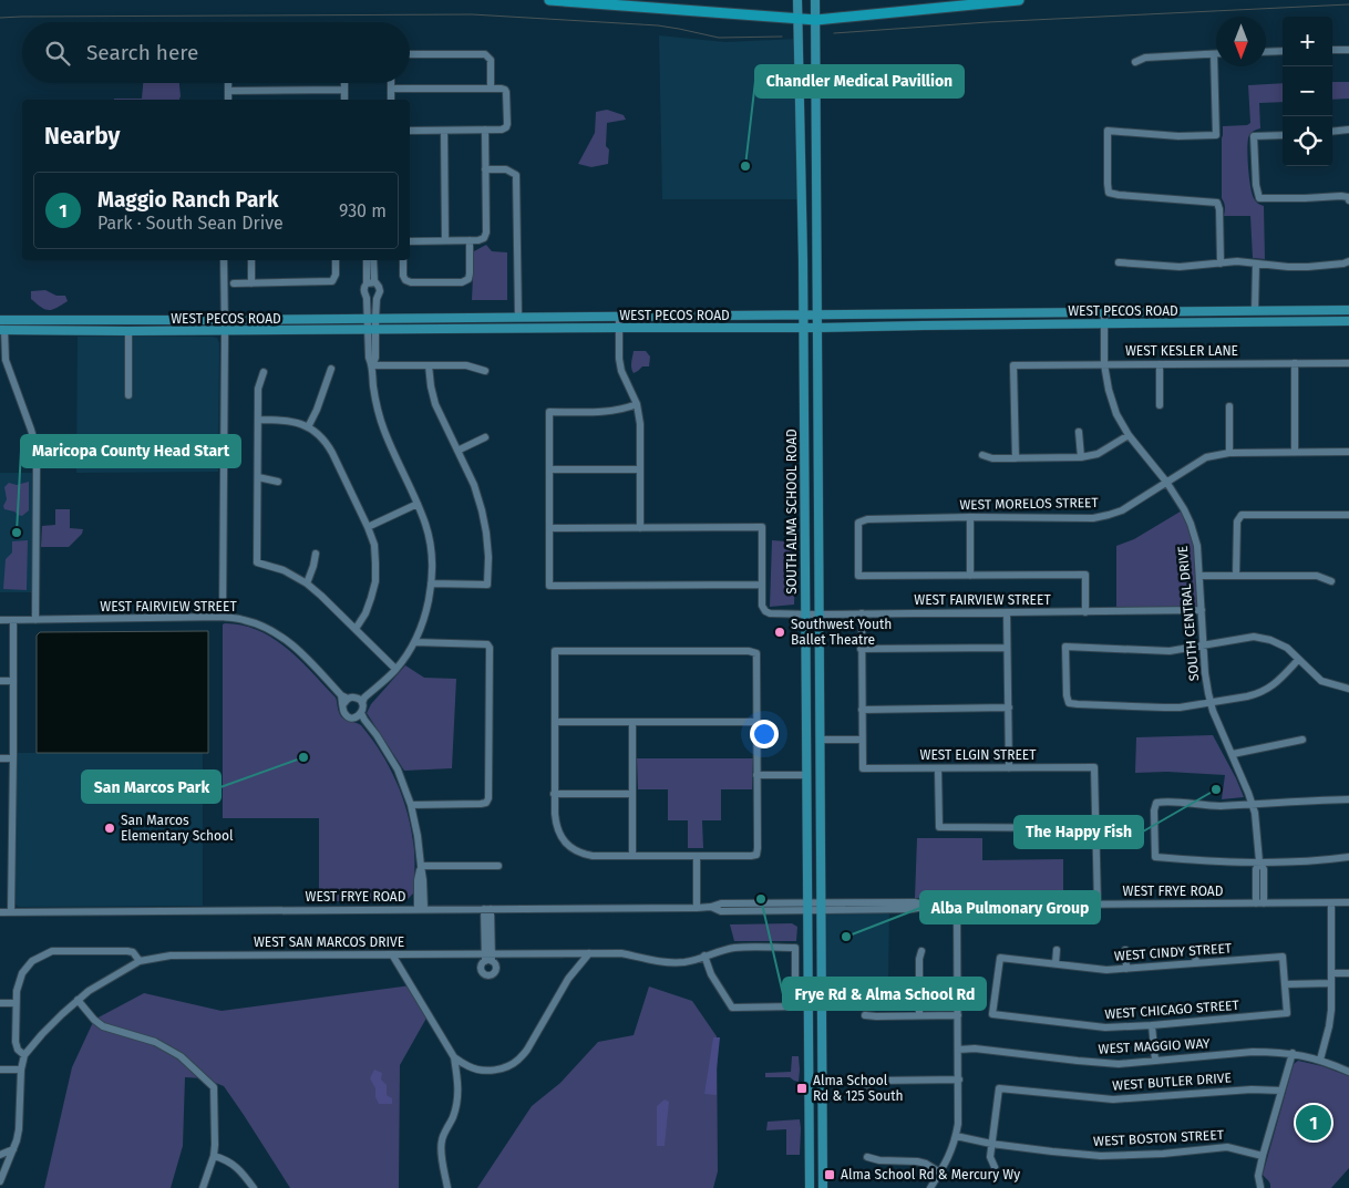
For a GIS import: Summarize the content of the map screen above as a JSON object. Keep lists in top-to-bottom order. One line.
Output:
{"streets":{"main road":["WEST PECOS ROAD","SOUTH ALMA SCHOOL ROAD"],"street":["WEST KESLER LANE","WEST MORELOS STREET","WEST FAIRVIEW STREET","SOUTH CENTRAL DRIVE","WEST ELGIN STREET","WEST FRYE ROAD","WEST SAN MARCOS DRIVE","WEST CINDY STREET","WEST CHICAGO STREET","WEST MAGGIO WAY","WEST BUTLER DRIVE","WEST BOSTON STREET"]},"crossings":[["WEST PECOS ROAD","SOUTH ALMA SCHOOL ROAD"],["WEST PECOS ROAD","SOUTH CENTRAL DRIVE"],["WEST KESLER LANE","SOUTH CENTRAL DRIVE"],["WEST MORELOS STREET","SOUTH CENTRAL DRIVE"],["SOUTH ALMA SCHOOL ROAD","WEST FAIRVIEW STREET"],["SOUTH ALMA SCHOOL ROAD","WEST FRYE ROAD"],["WEST FAIRVIEW STREET","SOUTH CENTRAL DRIVE"],["SOUTH CENTRAL DRIVE","WEST FRYE ROAD"],["WEST CINDY STREET","WEST CHICAGO STREET"],["WEST BUTLER DRIVE","WEST BOSTON STREET"]],"places":{"other":["Chandler Medical Pavillion","Maricopa County Head Start","Southwest Youth Ballet Theatre","San Marcos Park","The Happy Fish","San Marcos Elementary School","Frye Rd & Alma School Rd","Alba Pulmonary Group"],"transit":["Alma School Rd & 125 South","Alma School Rd & Mercury Wy"]},"north":"bottom","page":{"map_buttons":["+","−"],"search":"Search here","heading":"Nearby","list":[{"mark":"1","name":"Maggio Ranch Park","note":"Park · South Sean Drive","value":"930 m"}],"pins":"1"}}
